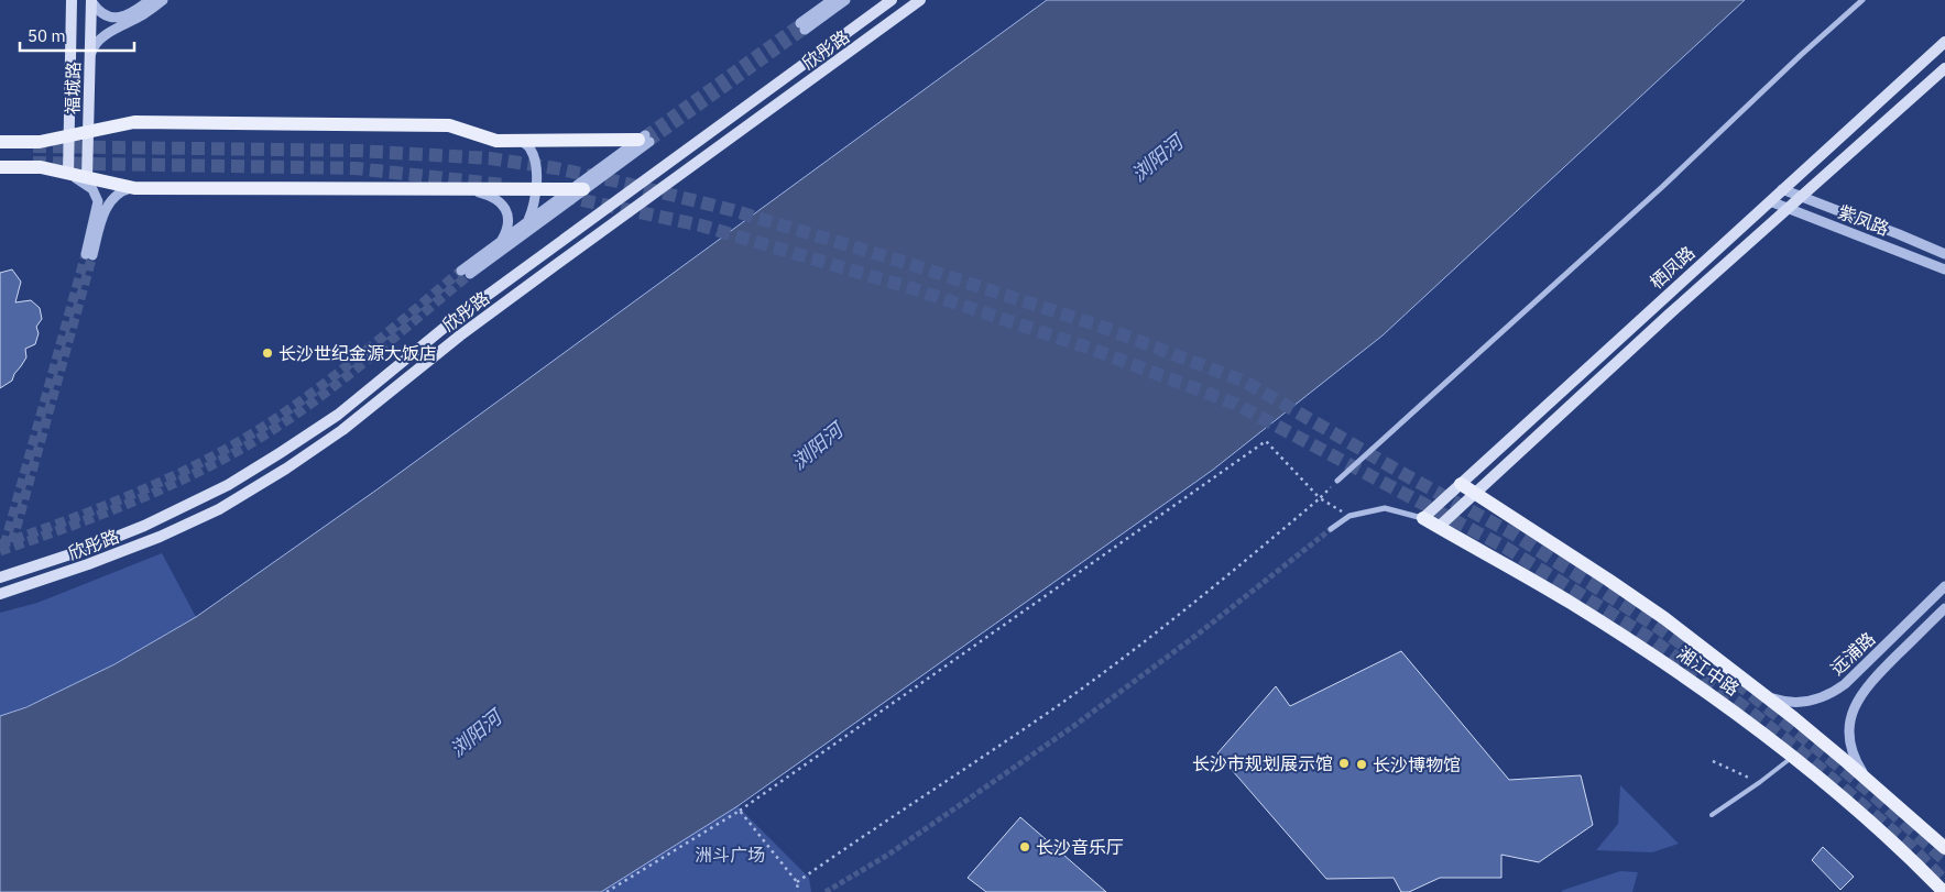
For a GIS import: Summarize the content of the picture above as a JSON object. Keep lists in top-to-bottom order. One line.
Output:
{"streets":{"main road":["欣彤路","福城路","栖凤路","湘江中路"],"street":["紫凤路","远浦路"]},"crossings":[["紫凤路","栖凤路"],["栖凤路","湘江中路"],["远浦路","湘江中路"]],"water":["浏阳河"],"parks":["洲斗广场"],"places":["长沙世纪金源大饭店","长沙市规划展示馆","长沙博物馆","长沙音乐厅"],"scale_bar":"50 m"}
